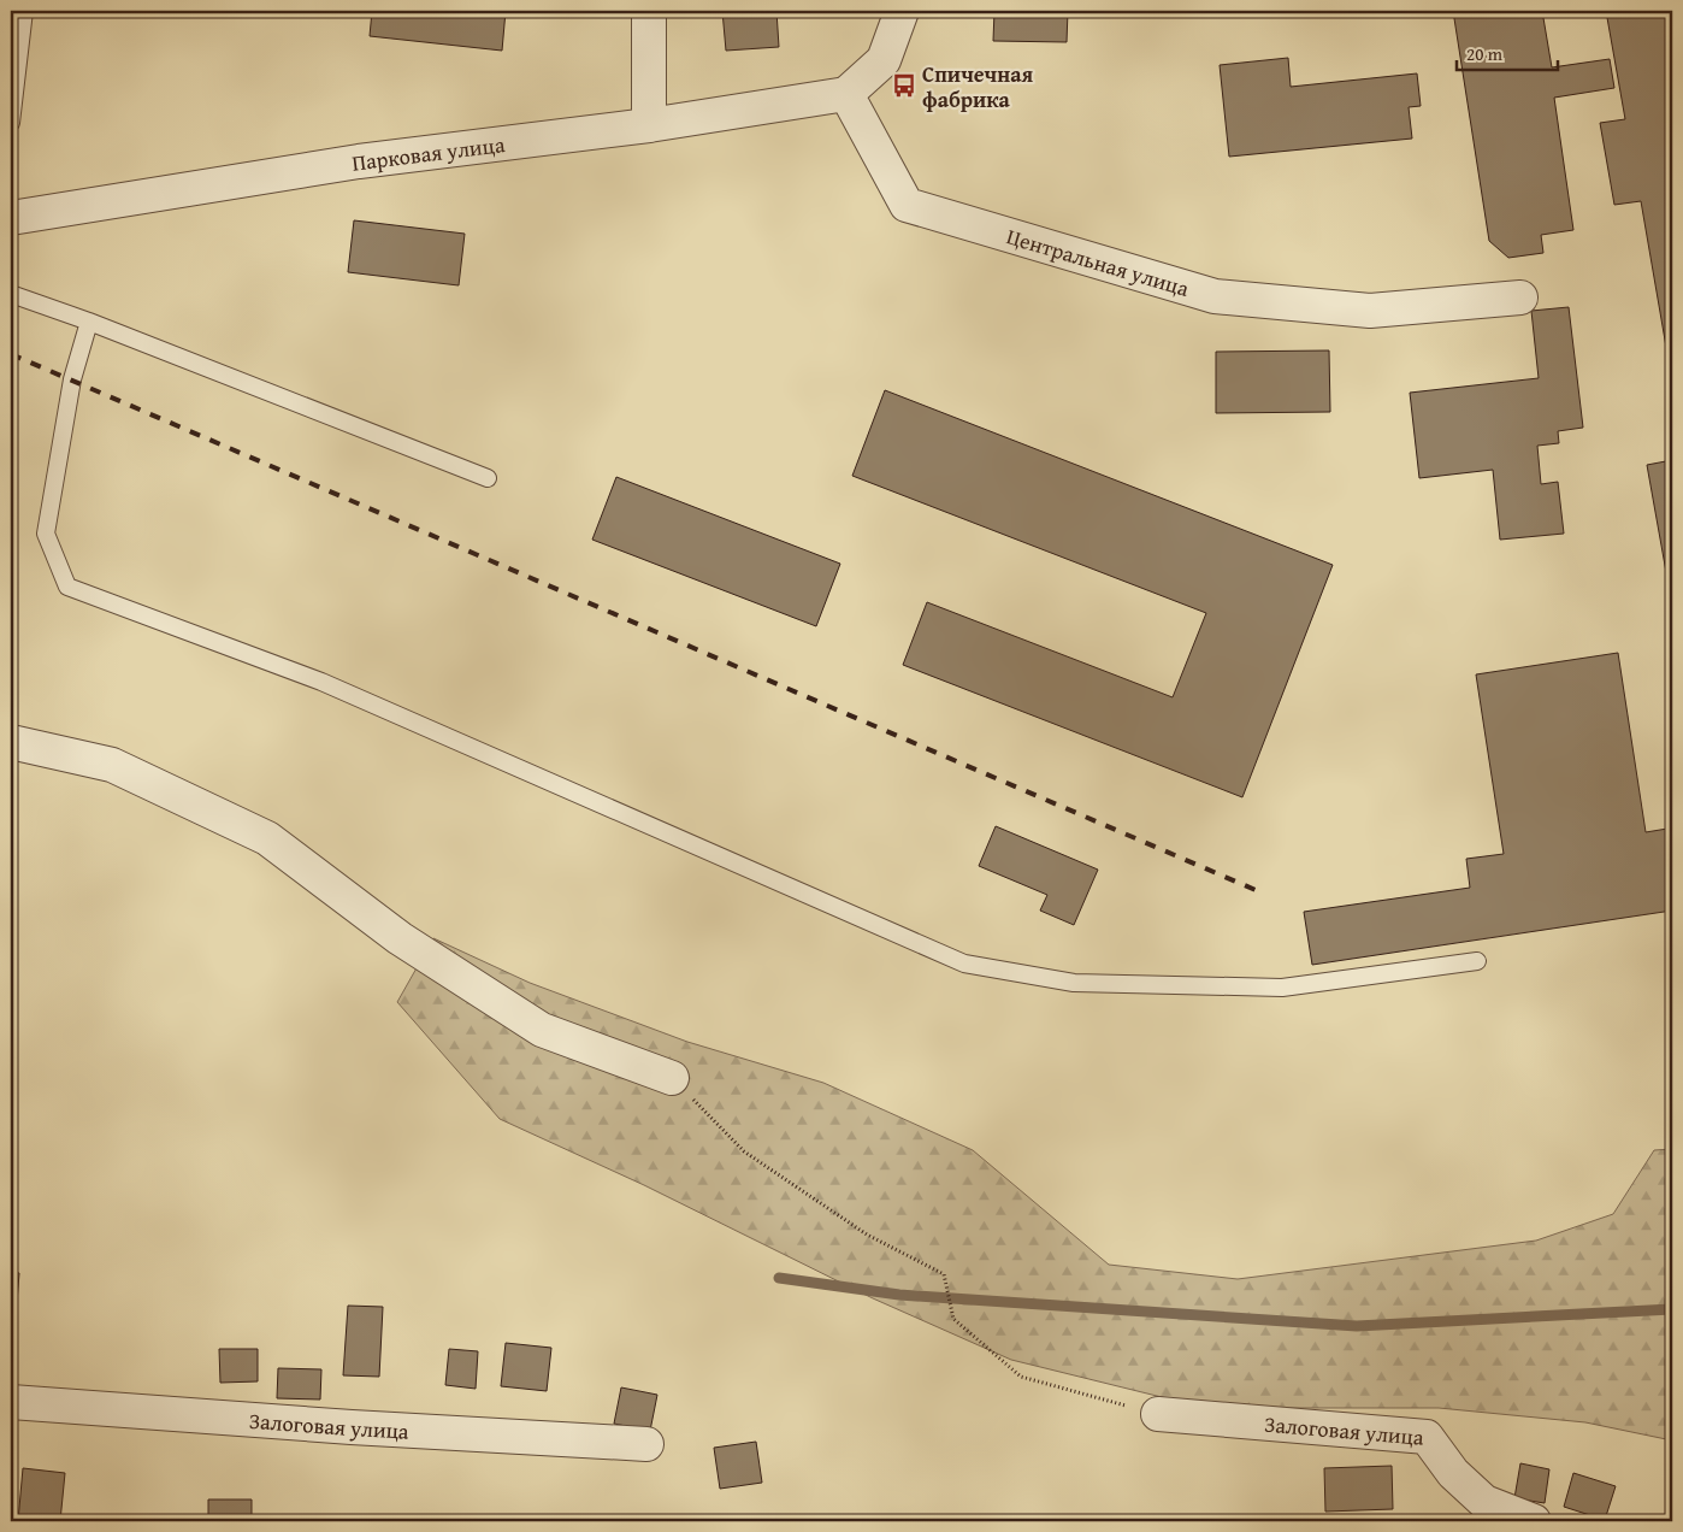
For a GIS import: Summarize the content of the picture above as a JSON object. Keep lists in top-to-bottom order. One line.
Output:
{"streets":{"street":["Парковая улица","Центральная улица","Залоговая улица"]},"crossings":[["Парковая улица","Центральная улица"]],"places":{"bus stop":["Спичечная фабрика"]},"scale_bar":"20 m"}
